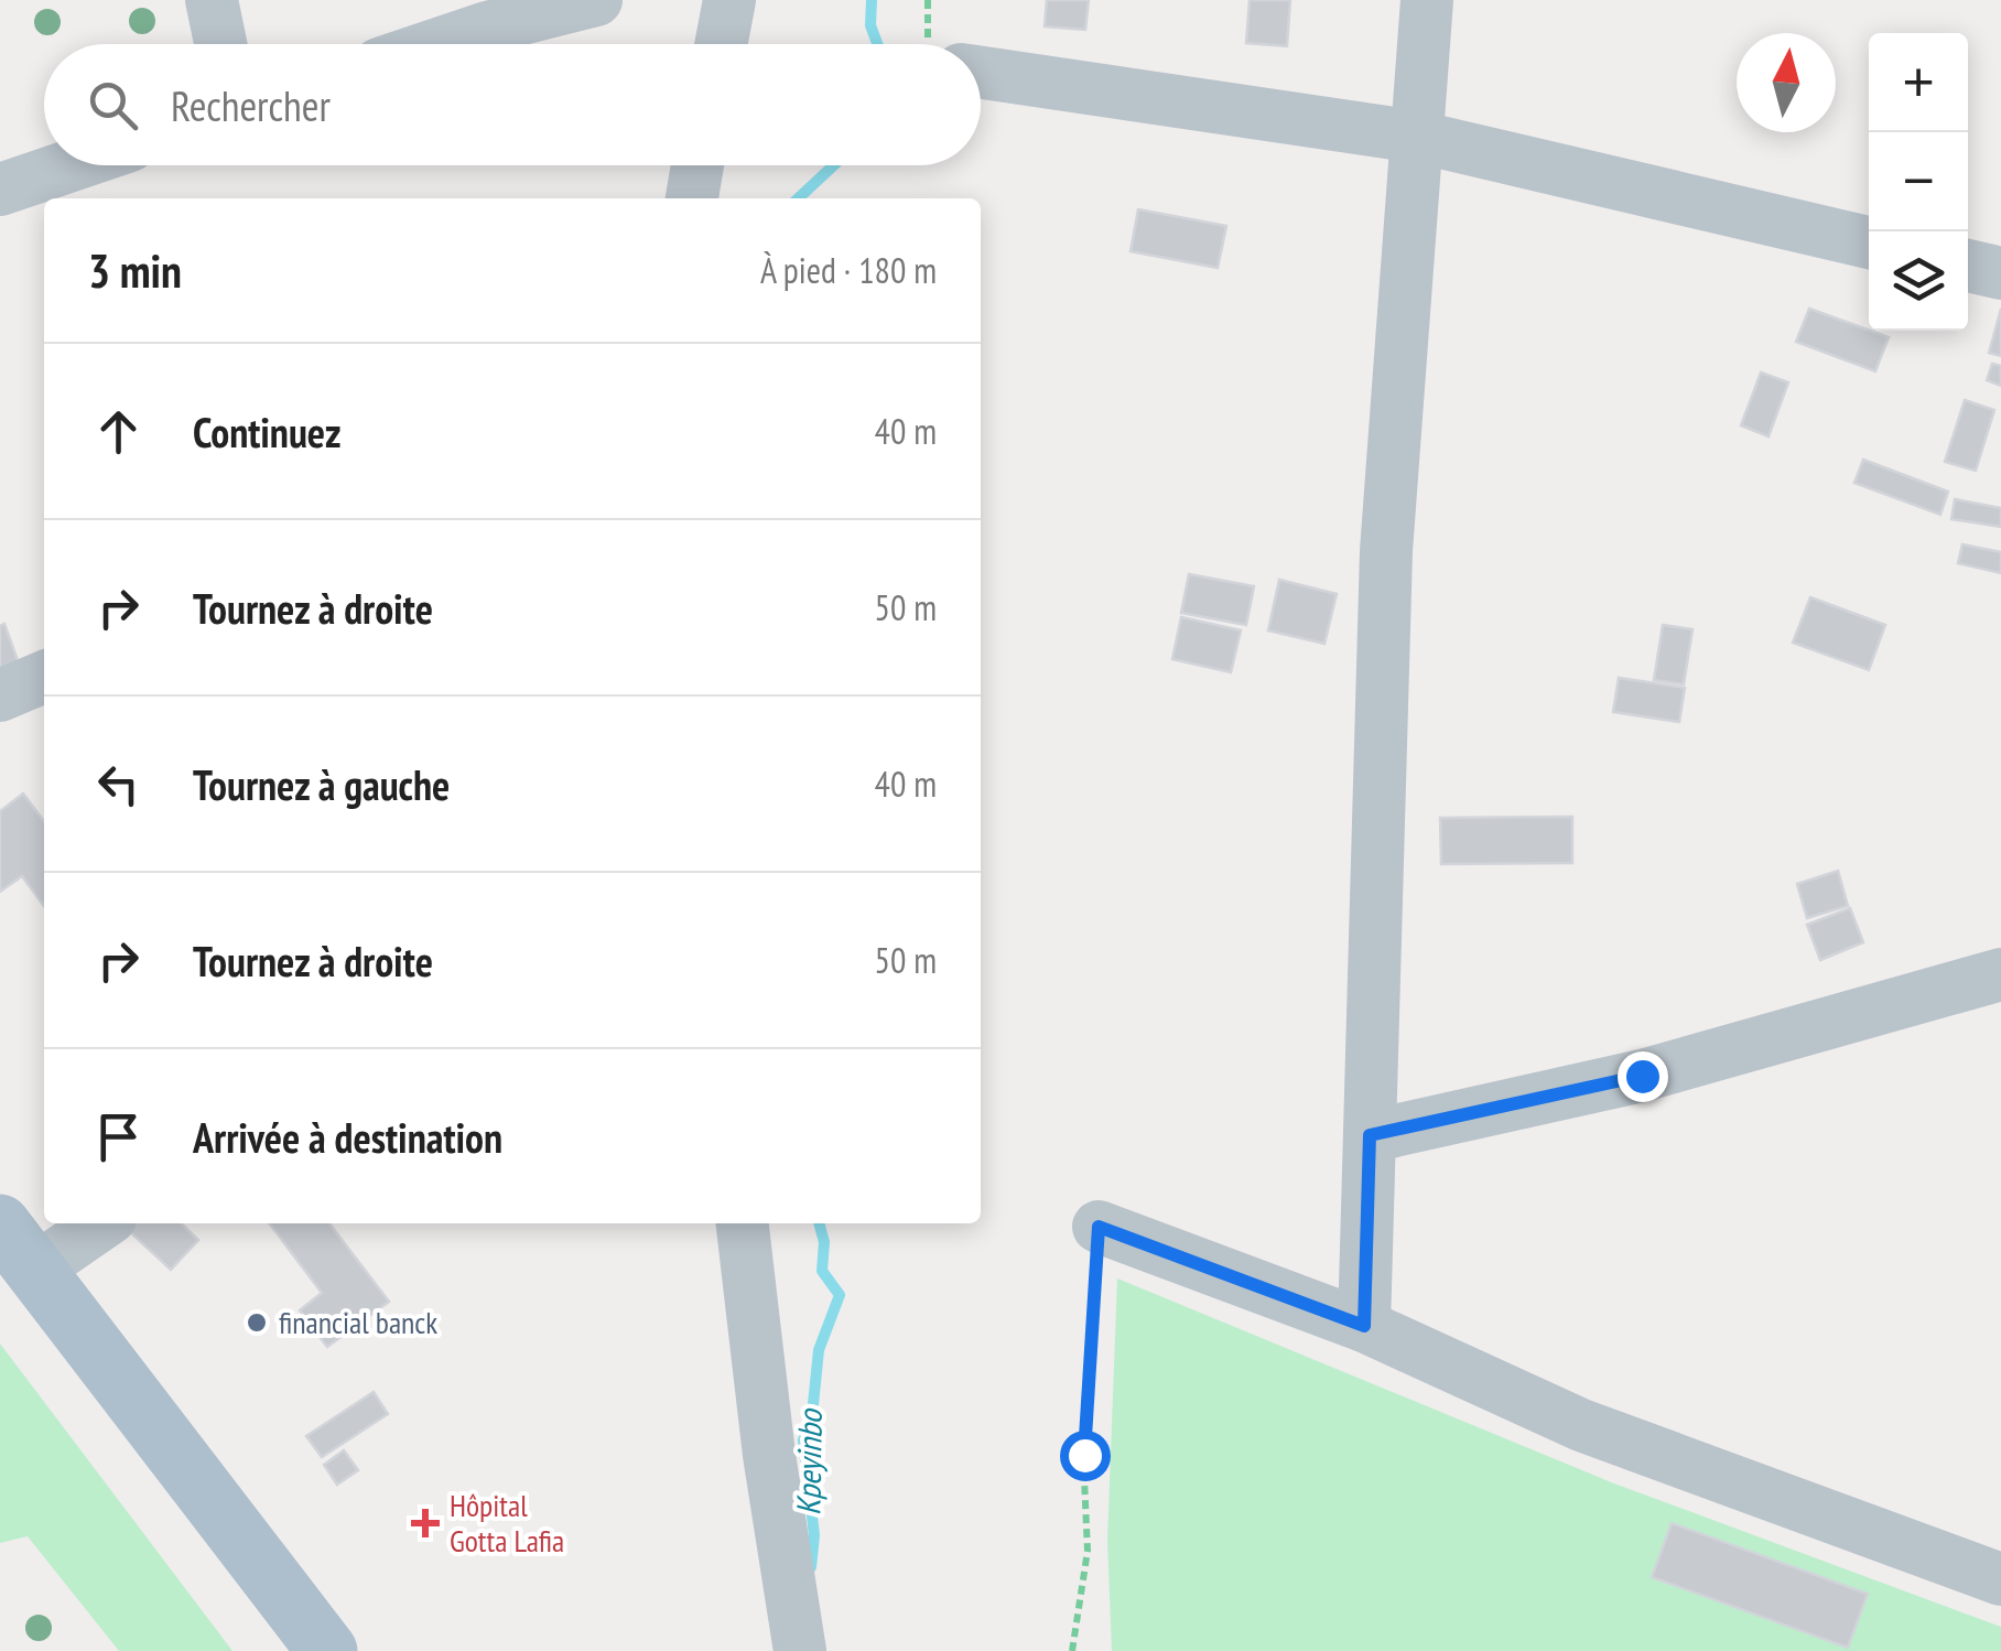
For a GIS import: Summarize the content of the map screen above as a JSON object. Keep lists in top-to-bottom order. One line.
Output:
{"water":["Kpeyinbo"],"places":{"other":["financial banck"],"health":["Hôpital Gotta Lafia"]},"north":"top","page":{"map_buttons":["+","−"],"search":"Rechercher","heading":["3 min","À pied · 180 m"],"list":[["Continuez","40 m"],["Tournez à droite","50 m"],["Tournez à gauche","40 m"],["Tournez à droite","50 m"],"Arrivée à destination"]}}
